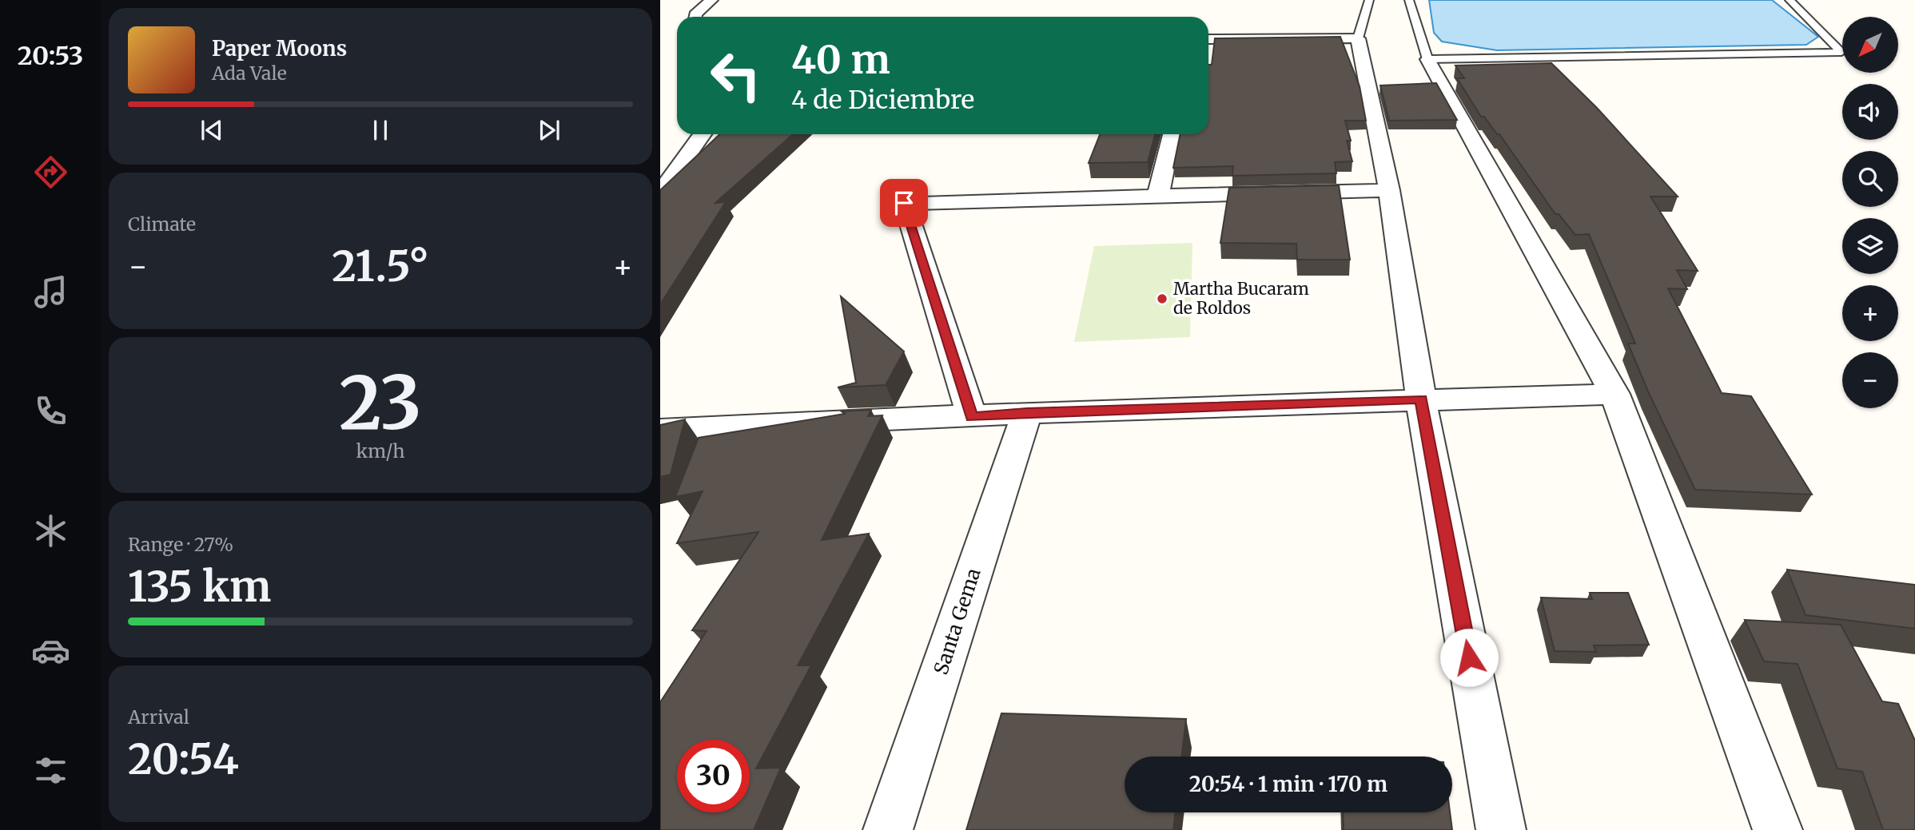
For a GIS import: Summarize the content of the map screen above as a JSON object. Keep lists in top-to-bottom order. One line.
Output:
{"streets":{"street":["Santa Gema"]},"places":["Martha Bucaram de Roldos"],"north":"bottom left","page":{"tabs":"20:53","map_buttons":["+","−"],"turn":["40 m","4 de Diciembre"],"song":["Paper Moons","Ada Vale"],"tile":["Climate",["23","km/h"],["Range · 27%","135 km"],["Arrival","20:54"]],"heat":["−","21.5°","+"],"limit":"30","trip":"20:54 · 1 min · 170 m"}}
